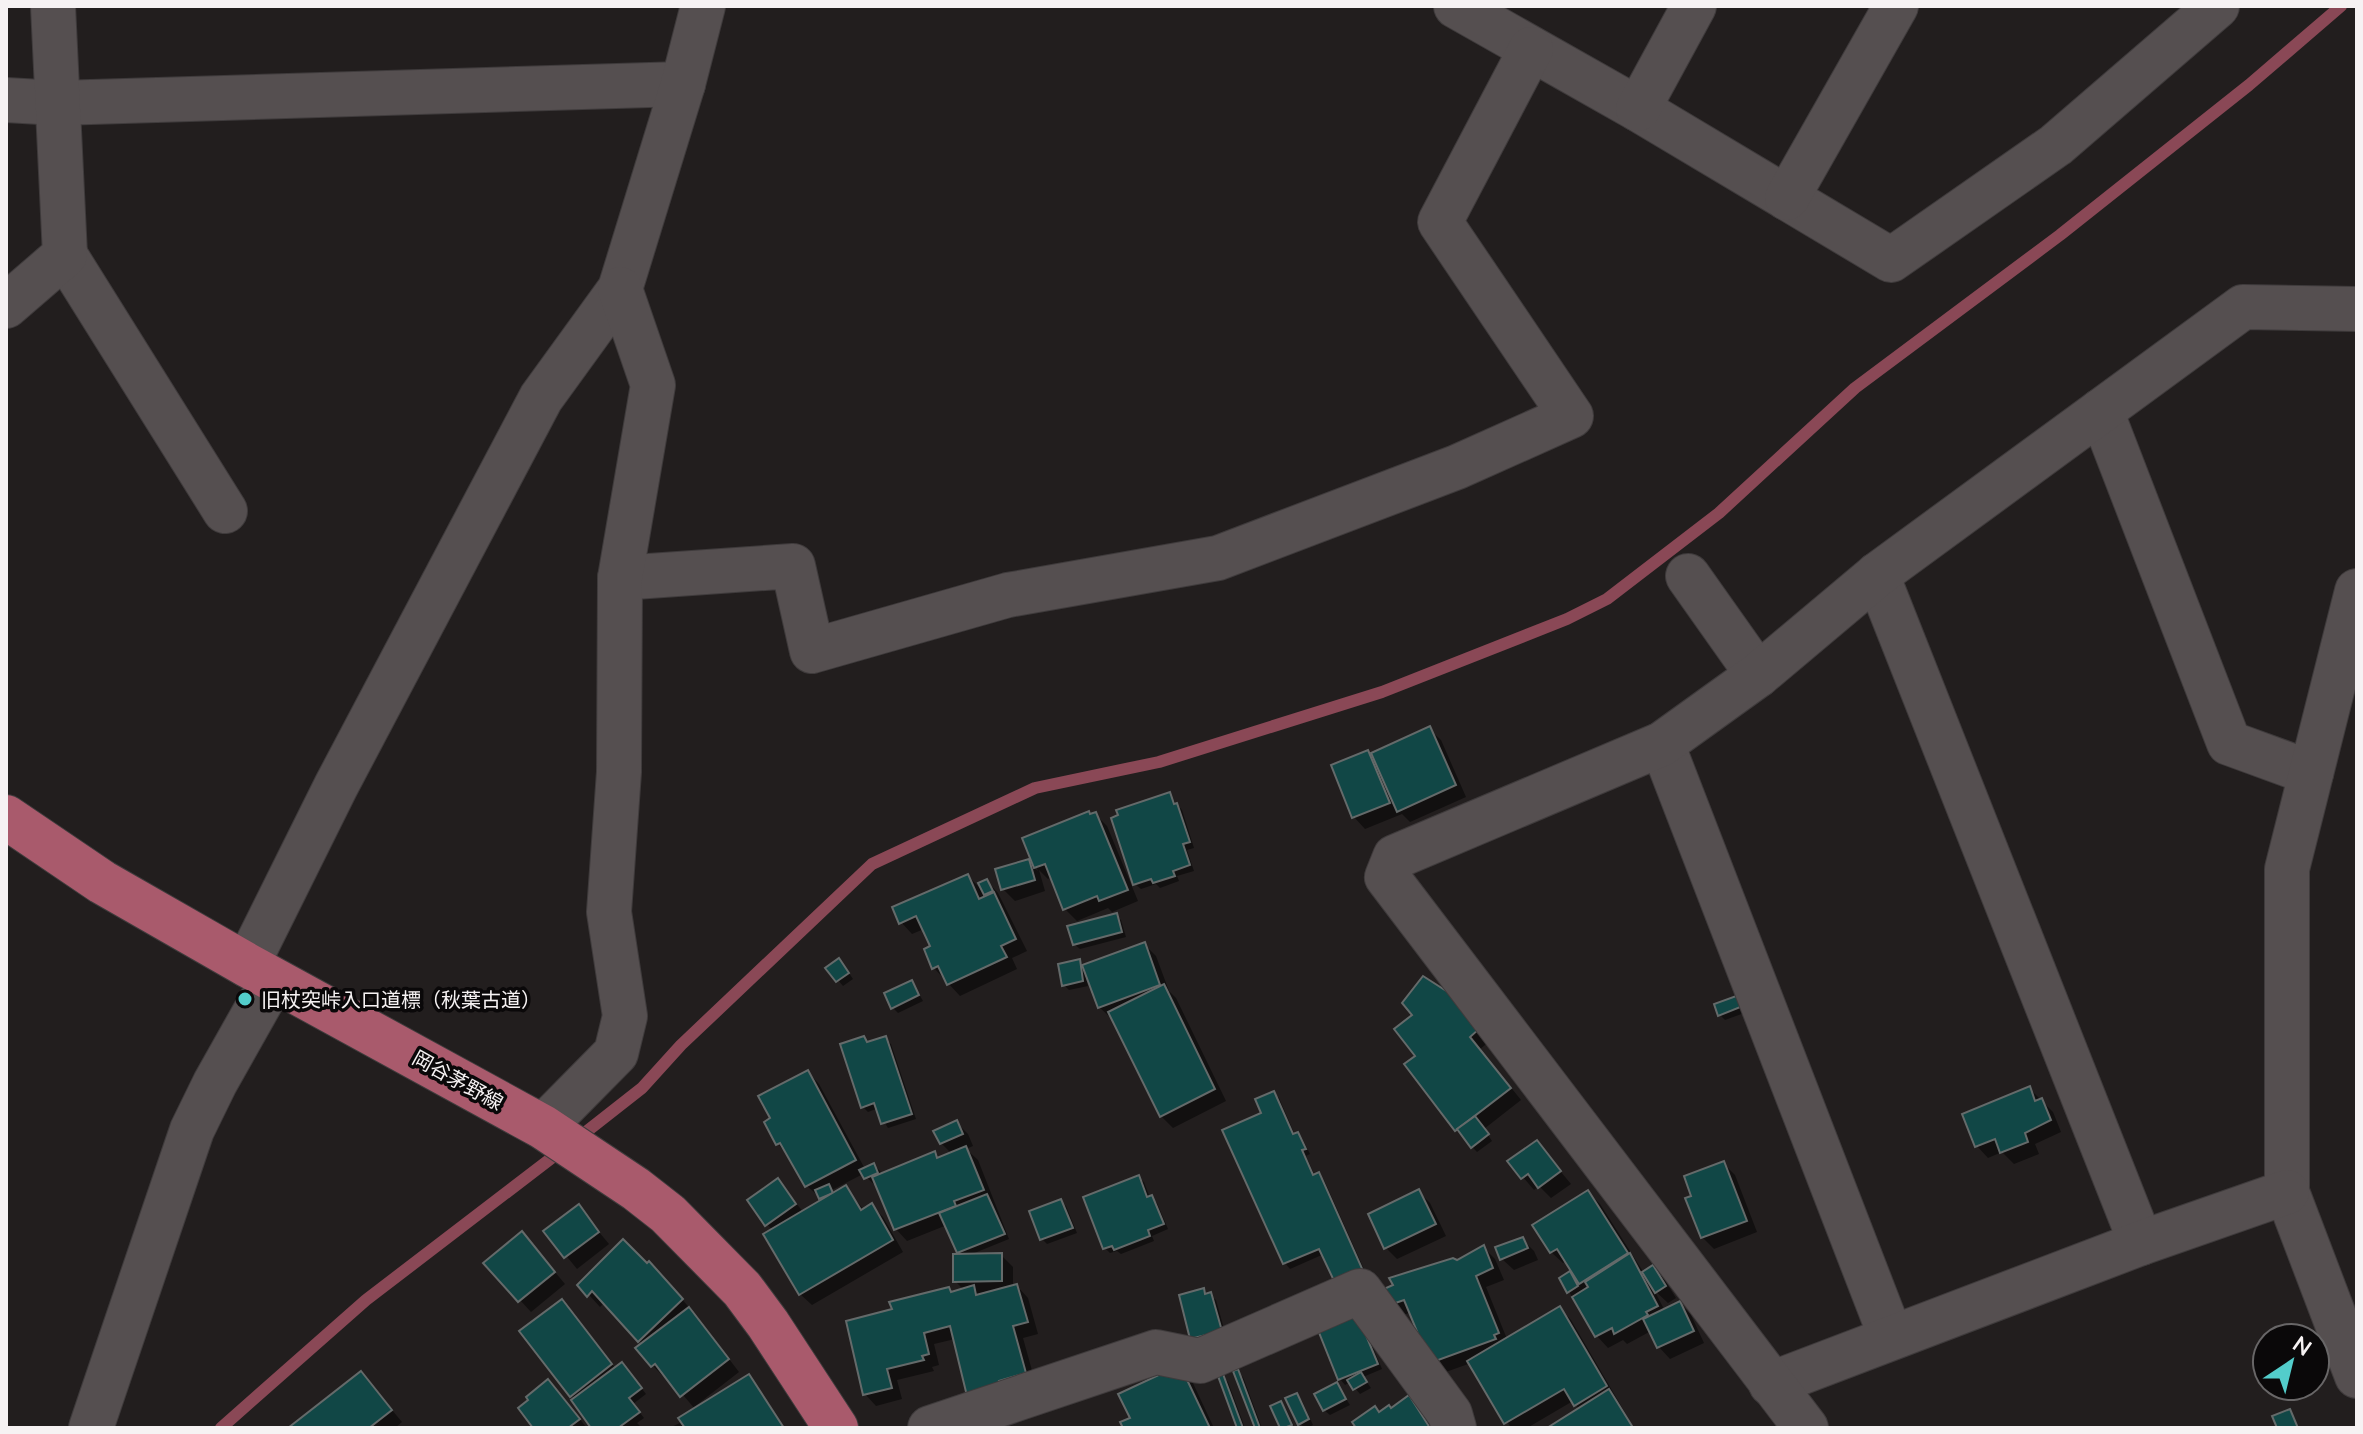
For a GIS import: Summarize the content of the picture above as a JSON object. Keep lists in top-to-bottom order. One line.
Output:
{"streets":{"main road":["岡谷茅野線"]},"places":["旧杖突峠入口道標（秋葉古道）"],"north":"top right"}
